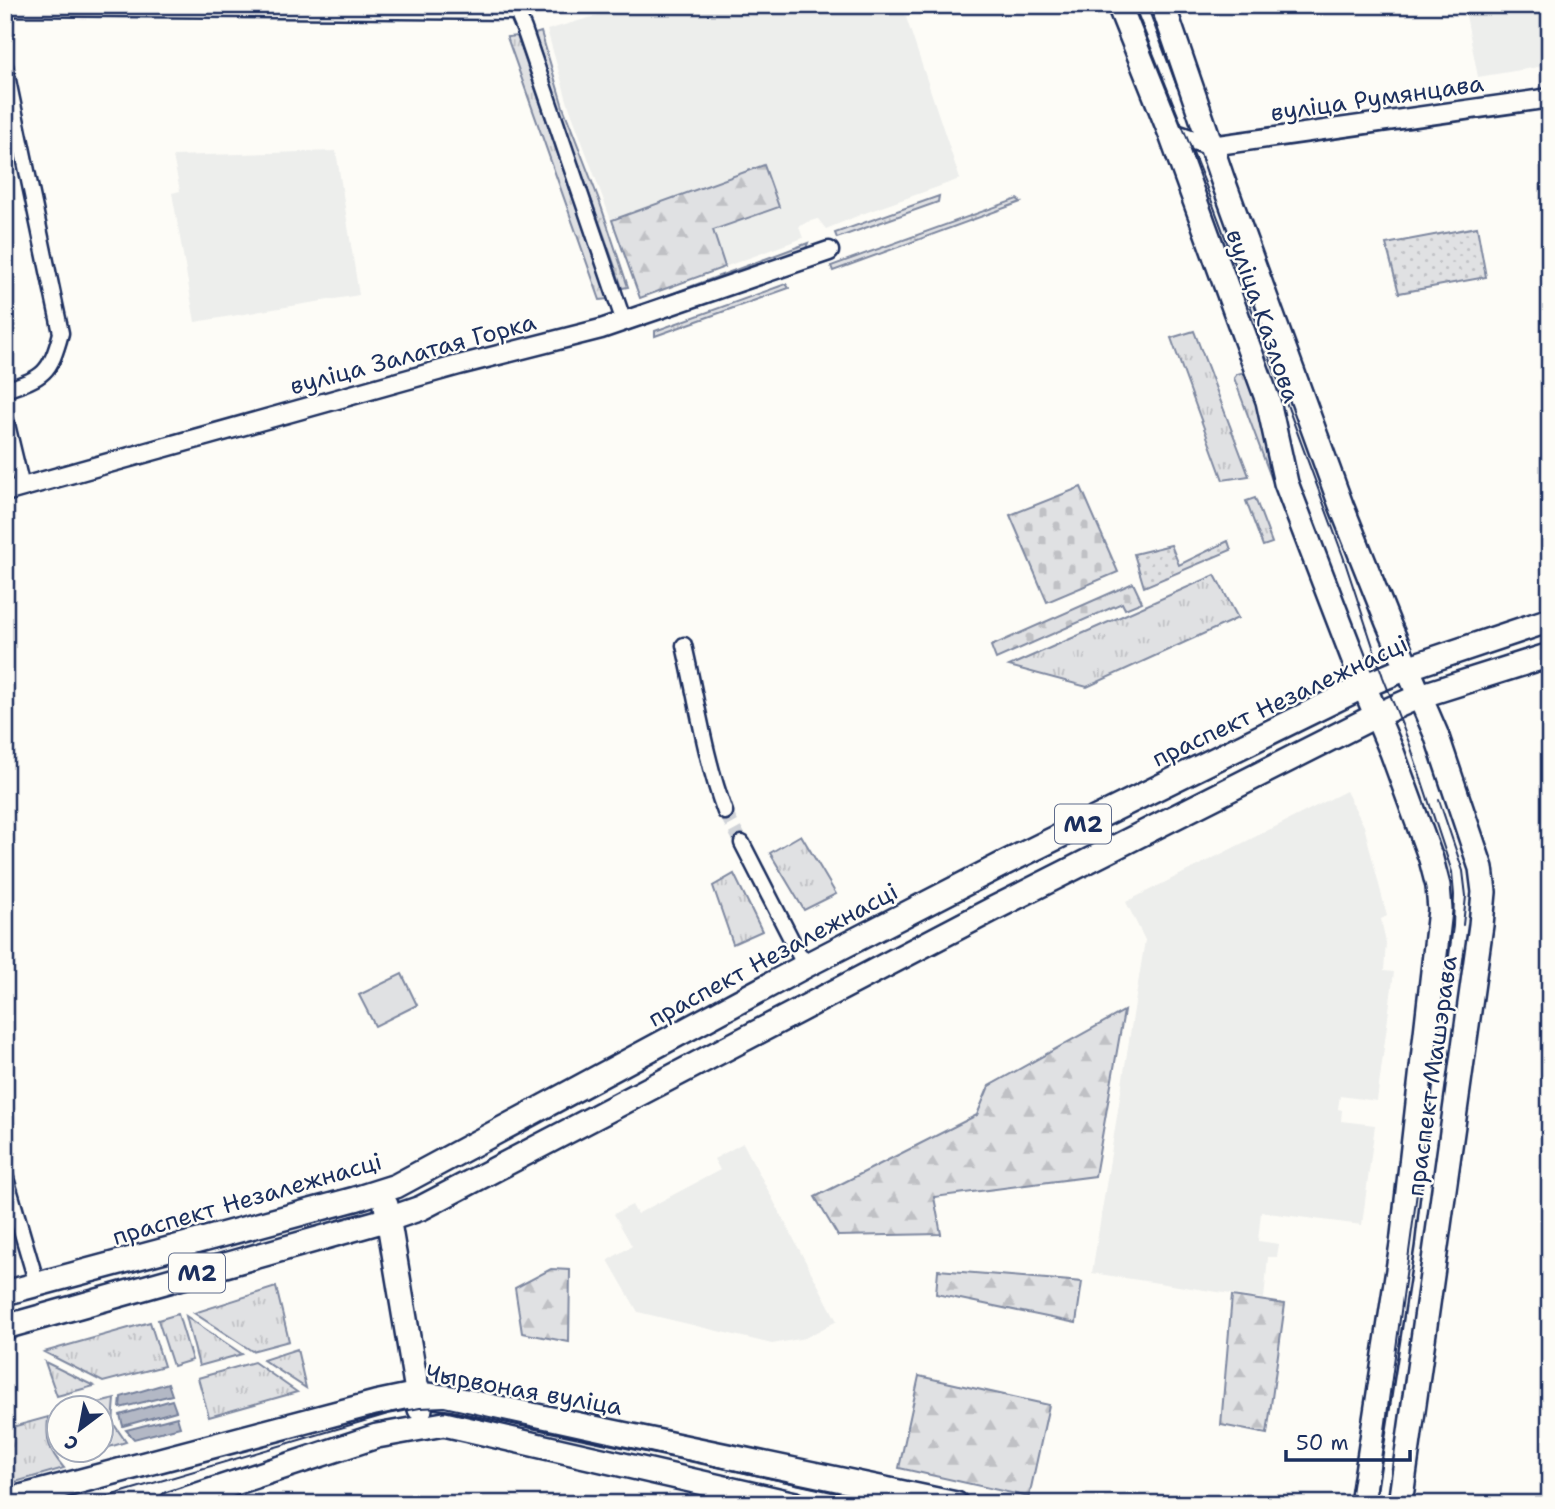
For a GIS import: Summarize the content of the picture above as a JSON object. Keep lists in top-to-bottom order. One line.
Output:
{"streets":{"main road":["вуліца Казлова","праспект Незалежнасці","М2","праспект Машэрава","Чырвоная вуліца"],"street":["вуліца Румянцава","вуліца Залатая Горка"]},"crossings":[["вуліца Румянцава","вуліца Казлова"],["вуліца Казлова","праспект Незалежнасці"],["вуліца Казлова","праспект Машэрава"],["праспект Незалежнасці","праспект Машэрава"],["М2","праспект Машэрава"]],"scale_bar":"50 m","north":"bottom left"}
